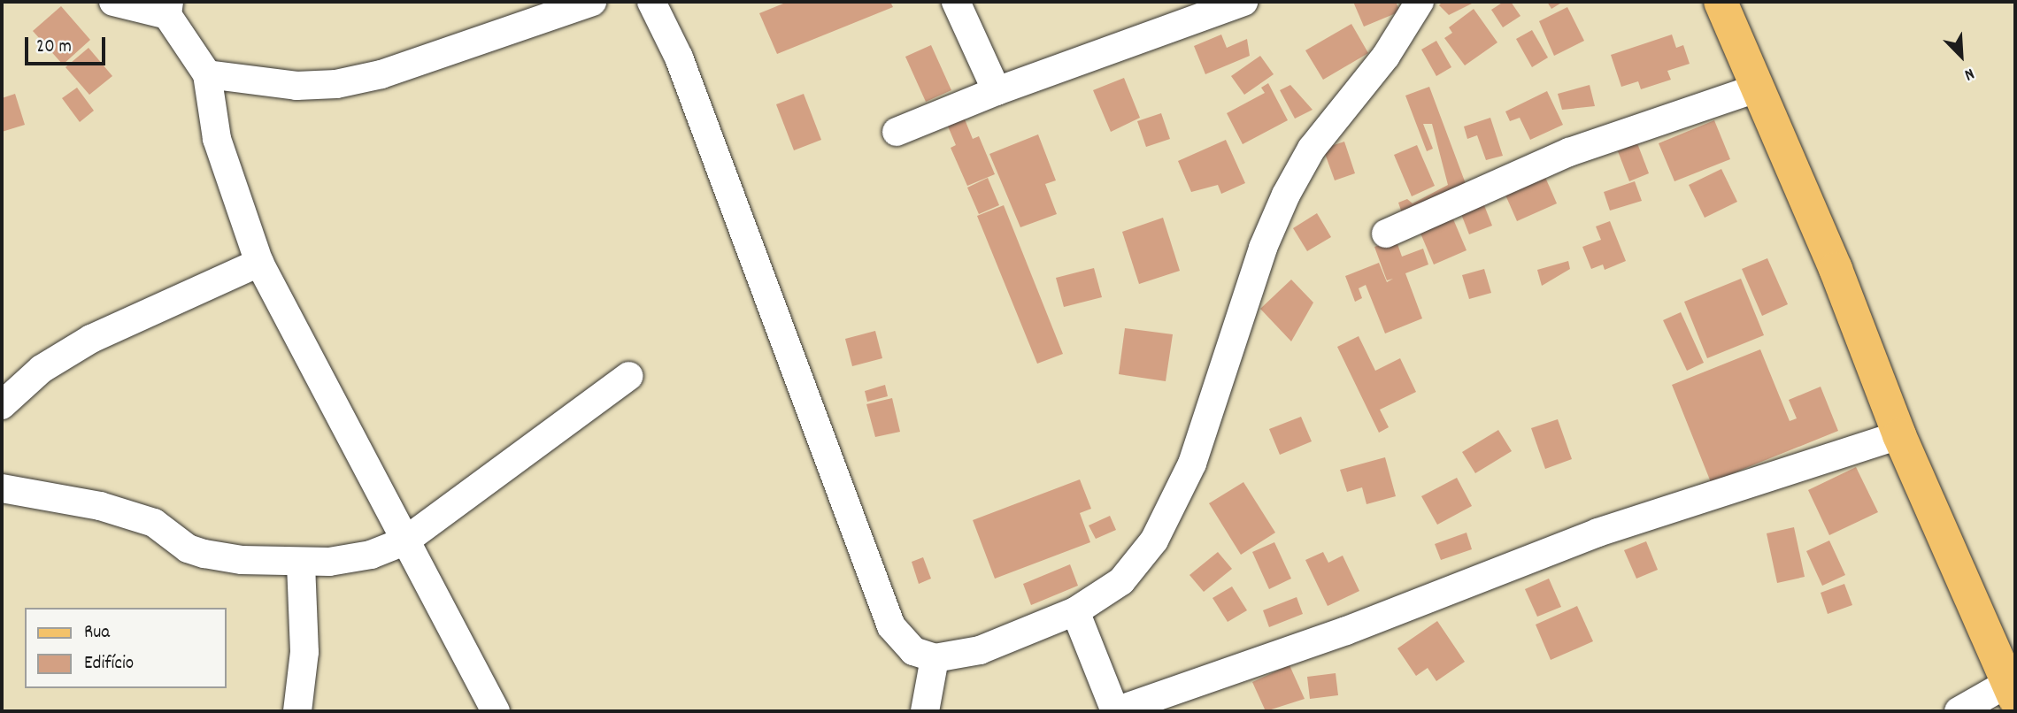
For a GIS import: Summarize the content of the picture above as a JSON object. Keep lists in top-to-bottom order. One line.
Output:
{"legend":["Rua","Edifício"],"scale_bar":"20 m","north":"bottom right"}
